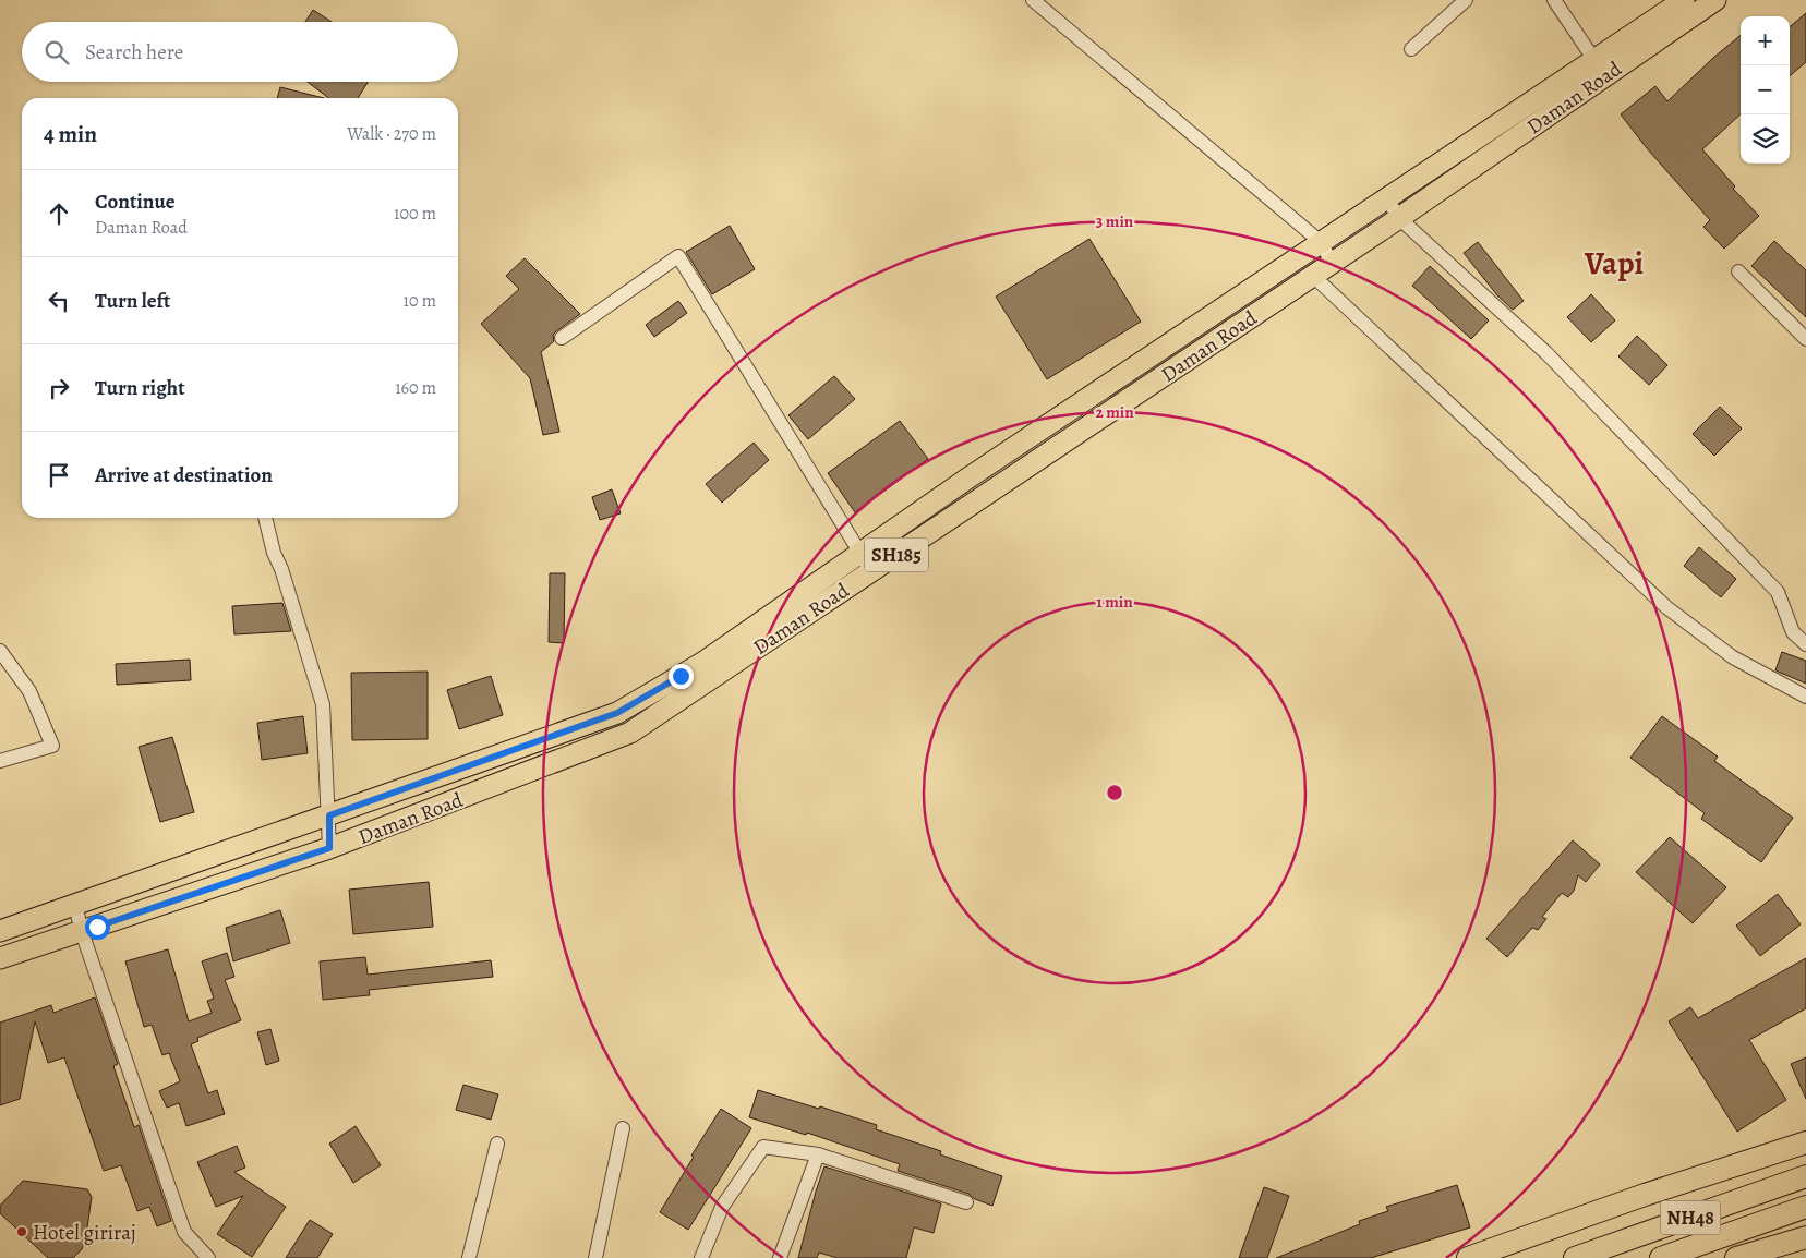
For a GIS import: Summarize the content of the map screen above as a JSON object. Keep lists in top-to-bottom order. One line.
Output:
{"streets":{"highway":["NH48"],"main road":["Daman Road","SH185"]},"districts":["Vapi"],"places":["Hotel giriraj"],"page":{"map_buttons":["+","−"],"search":"Search here","heading":["4 min","Walk · 270 m"],"list":[["Continue","Daman Road","100 m"],["Turn left","10 m"],["Turn right","160 m"],"Arrive at destination"]},"rings":["3 min","2 min","1 min"]}
